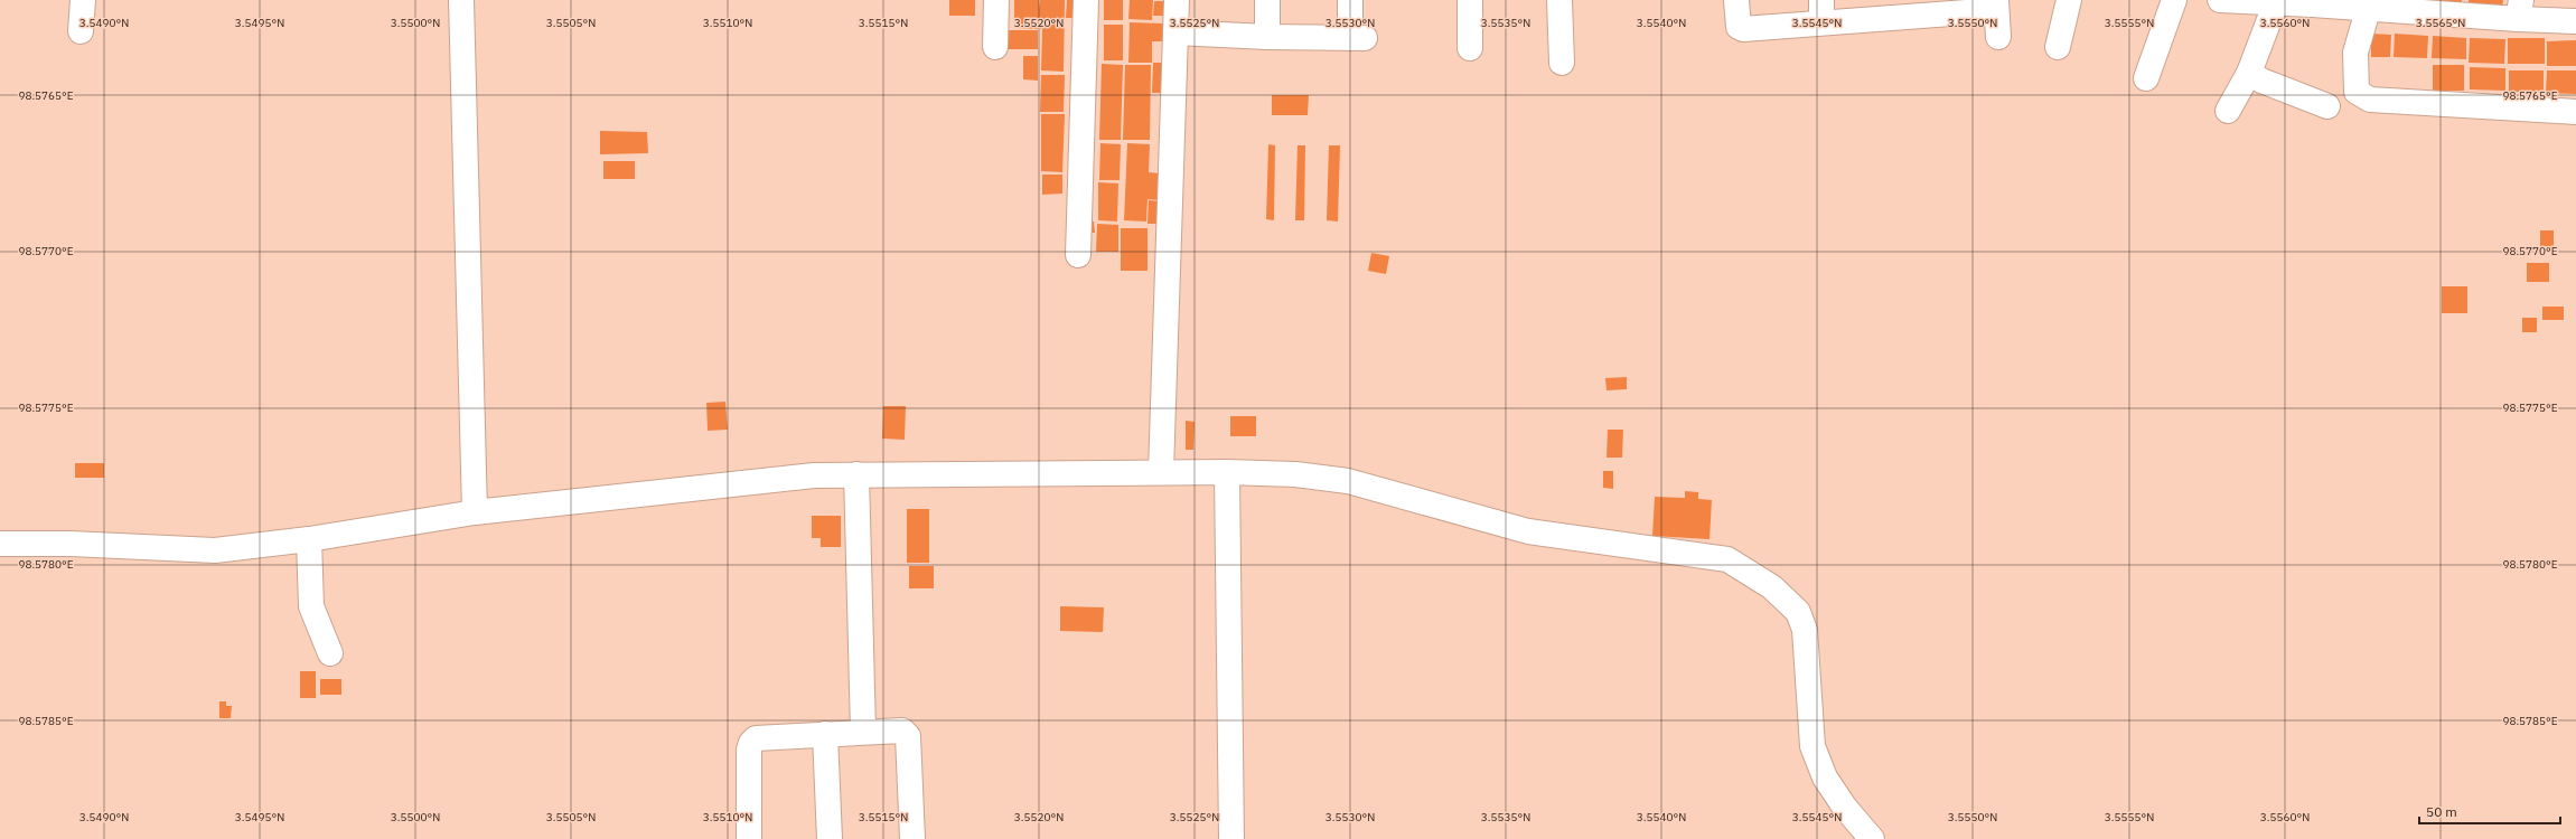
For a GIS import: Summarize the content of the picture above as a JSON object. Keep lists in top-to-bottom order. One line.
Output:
{"scale_bar":"50 m","coordinates":["3.5490°N","3.5495°N","3.5500°N","3.5505°N","3.5510°N","3.5515°N","3.5520°N","3.5525°N","3.5530°N","3.5535°N","3.5540°N","3.5545°N","3.5550°N","3.5555°N","3.5560°N","3.5565°N","98.5765°E","98.5770°E","98.5775°E","98.5780°E","98.5785°E"]}
